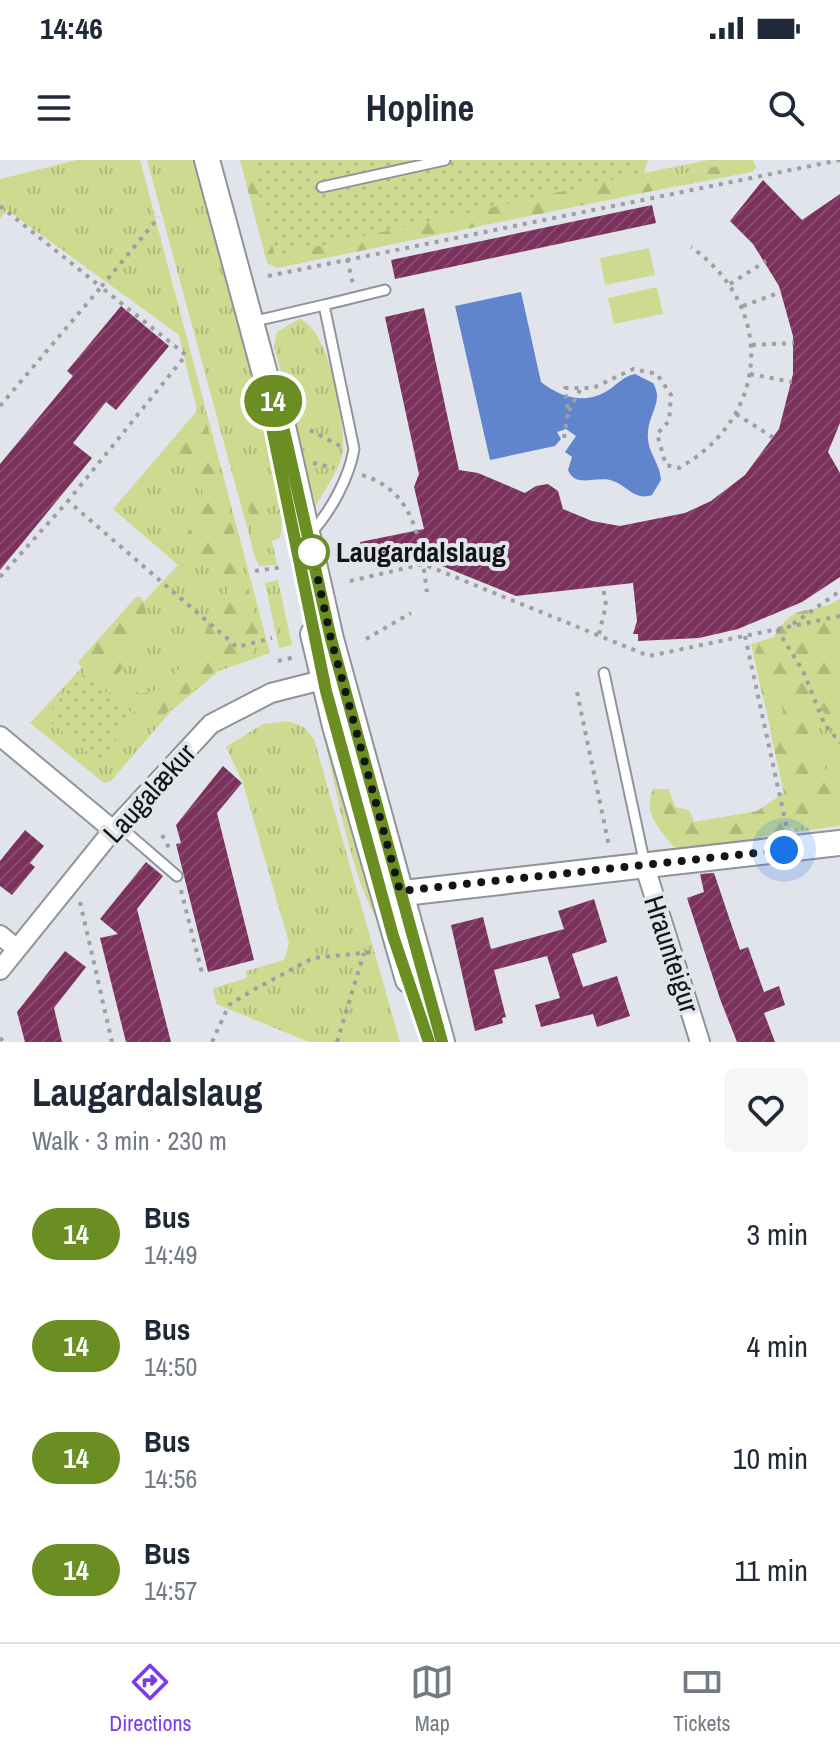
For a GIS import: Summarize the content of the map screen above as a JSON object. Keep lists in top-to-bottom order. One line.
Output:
{"streets":{"street":["Laugalækur","Hraunteigur"]},"places":["Laugardalslaug"],"lines":["bus line 14"],"page":{"status":"14:46","header":"Hopline","on_map":"14","heading":["Laugardalslaug","Walk · 3 min · 230 m"],"list":[{"mark":"14","name":"Bus","note":"14:49","value":"3 min"},{"mark":"14","name":"Bus","note":"14:50","value":"4 min"},{"mark":"14","name":"Bus","note":"14:56","value":"10 min"},{"mark":"14","name":"Bus","note":"14:57","value":"11 min"}],"tabs":["Directions","Map","Tickets"]}}
